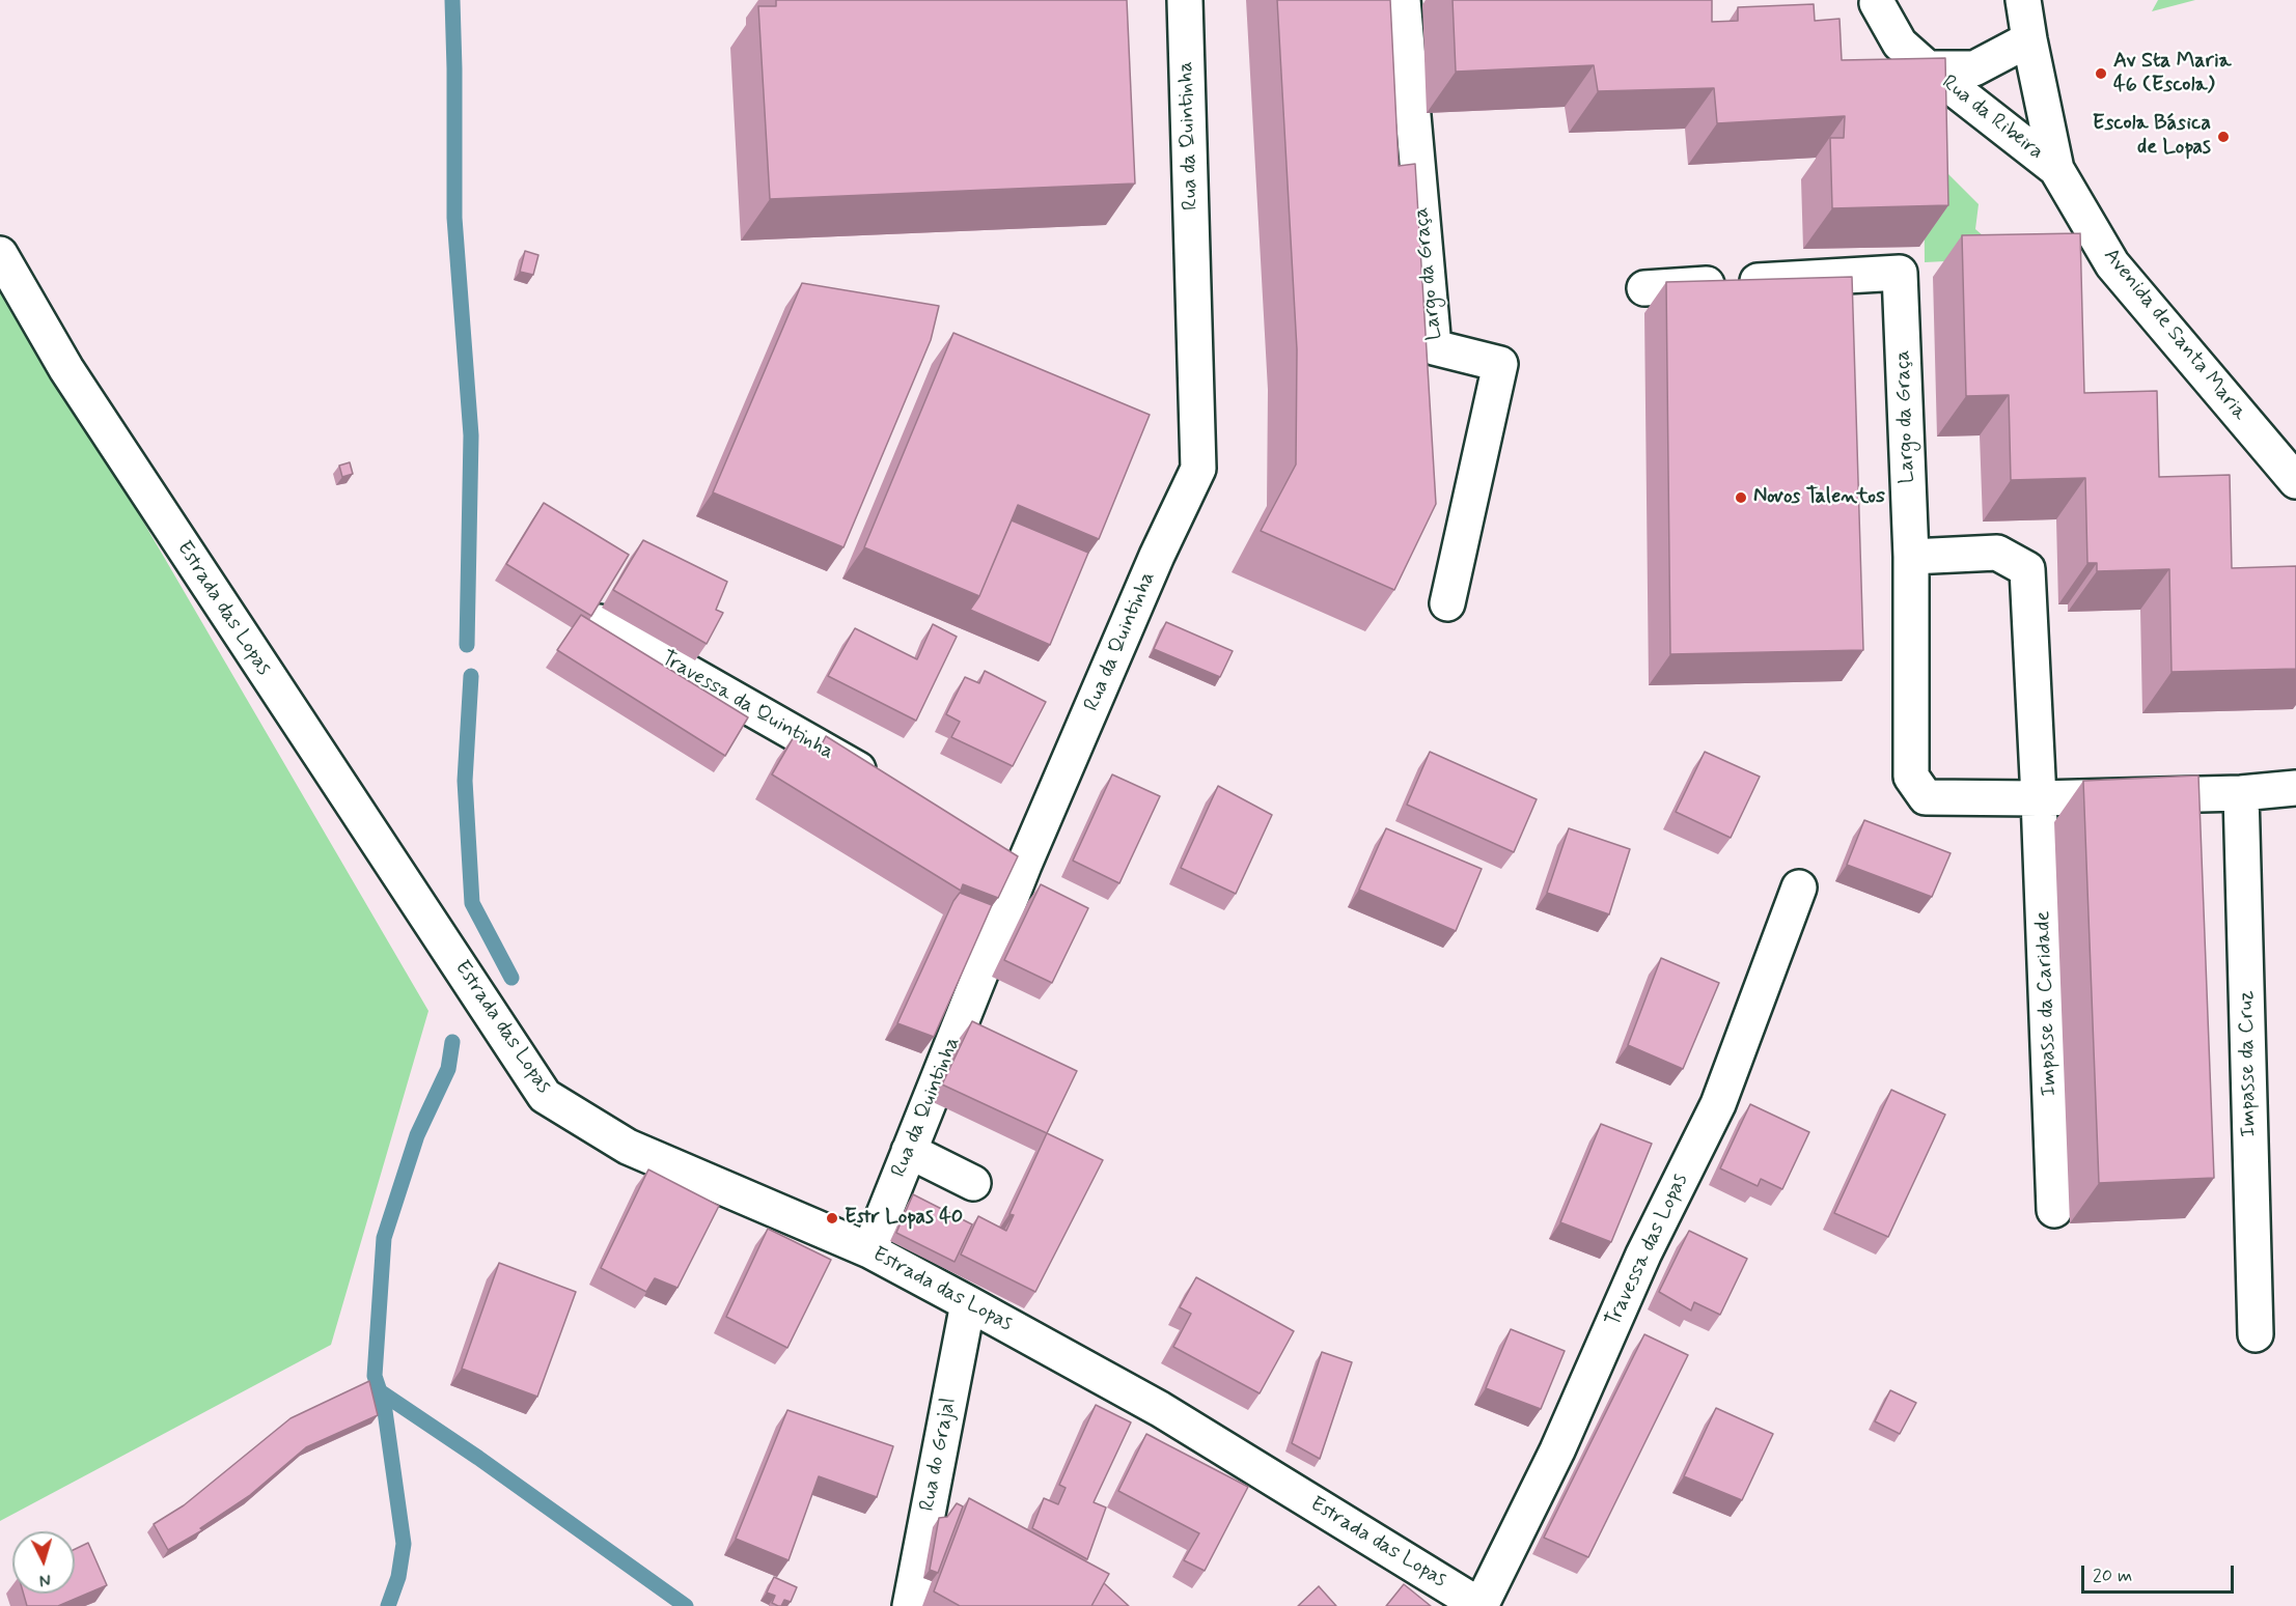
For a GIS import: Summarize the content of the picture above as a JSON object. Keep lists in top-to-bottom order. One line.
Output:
{"streets":{"street":["Rua da Ribeira","Rua da Quintinha","Largo da Graça","Avenida de Santa Maria","Estrada das Lopas","Travessa da Quintinha","Impasse da Caridade","Impasse da Cruz","Travessa das Lopas","Rua do Grajal"]},"crossings":[["Rua da Ribeira","Avenida de Santa Maria"],["Rua da Quintinha","Estrada das Lopas"],["Largo da Graça","Impasse da Caridade"],["Largo da Graça","Impasse da Cruz"],["Estrada das Lopas","Travessa das Lopas"],["Estrada das Lopas","Rua do Grajal"]],"places":["Av Sta Maria 46 (Escola)","Escola Básica de Lopas","Novos Talentos","Estr Lopas 40"],"scale_bar":"20 m","north":"bottom"}
